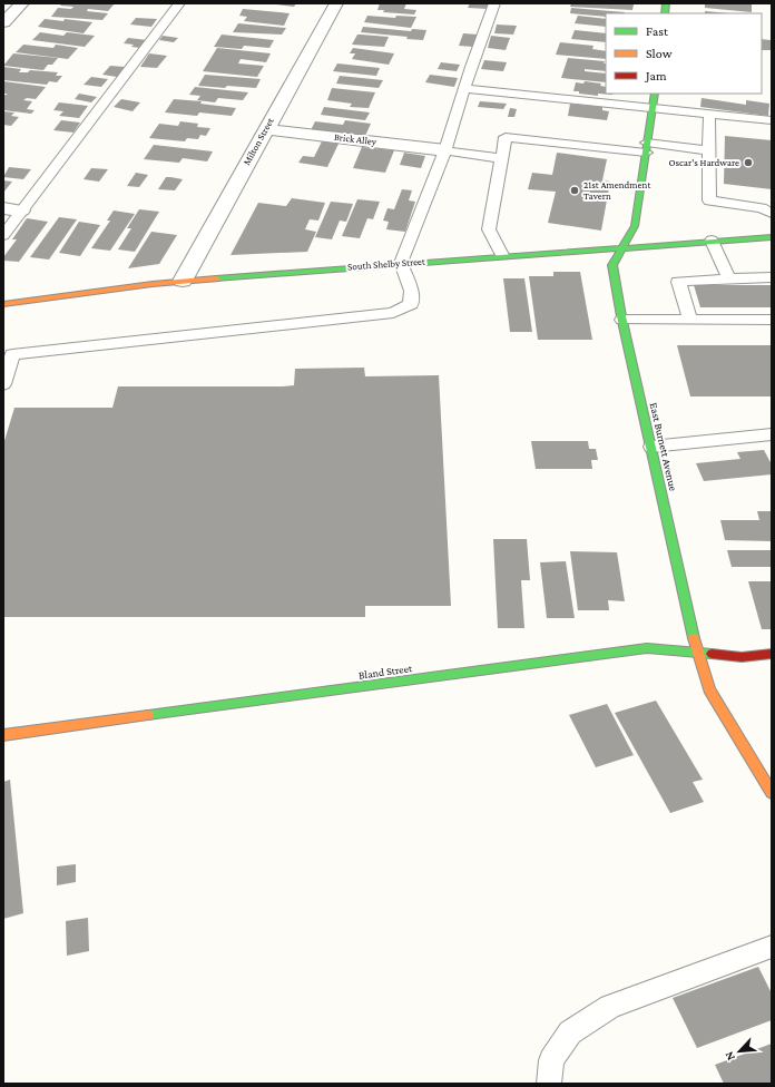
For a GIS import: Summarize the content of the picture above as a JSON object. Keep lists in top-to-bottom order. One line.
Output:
{"streets":{"street":["Brick Alley","Milton Street","South Shelby Street","East Burnett Avenue","Bland Street"]},"crossings":[["Brick Alley","Milton Street"],["Milton Street","South Shelby Street"],["South Shelby Street","East Burnett Avenue"],["East Burnett Avenue","Bland Street"]],"places":["Oscar's Hardware","21st Amendment Tavern"],"legend":["Fast","Slow","Jam"],"north":"bottom left"}
